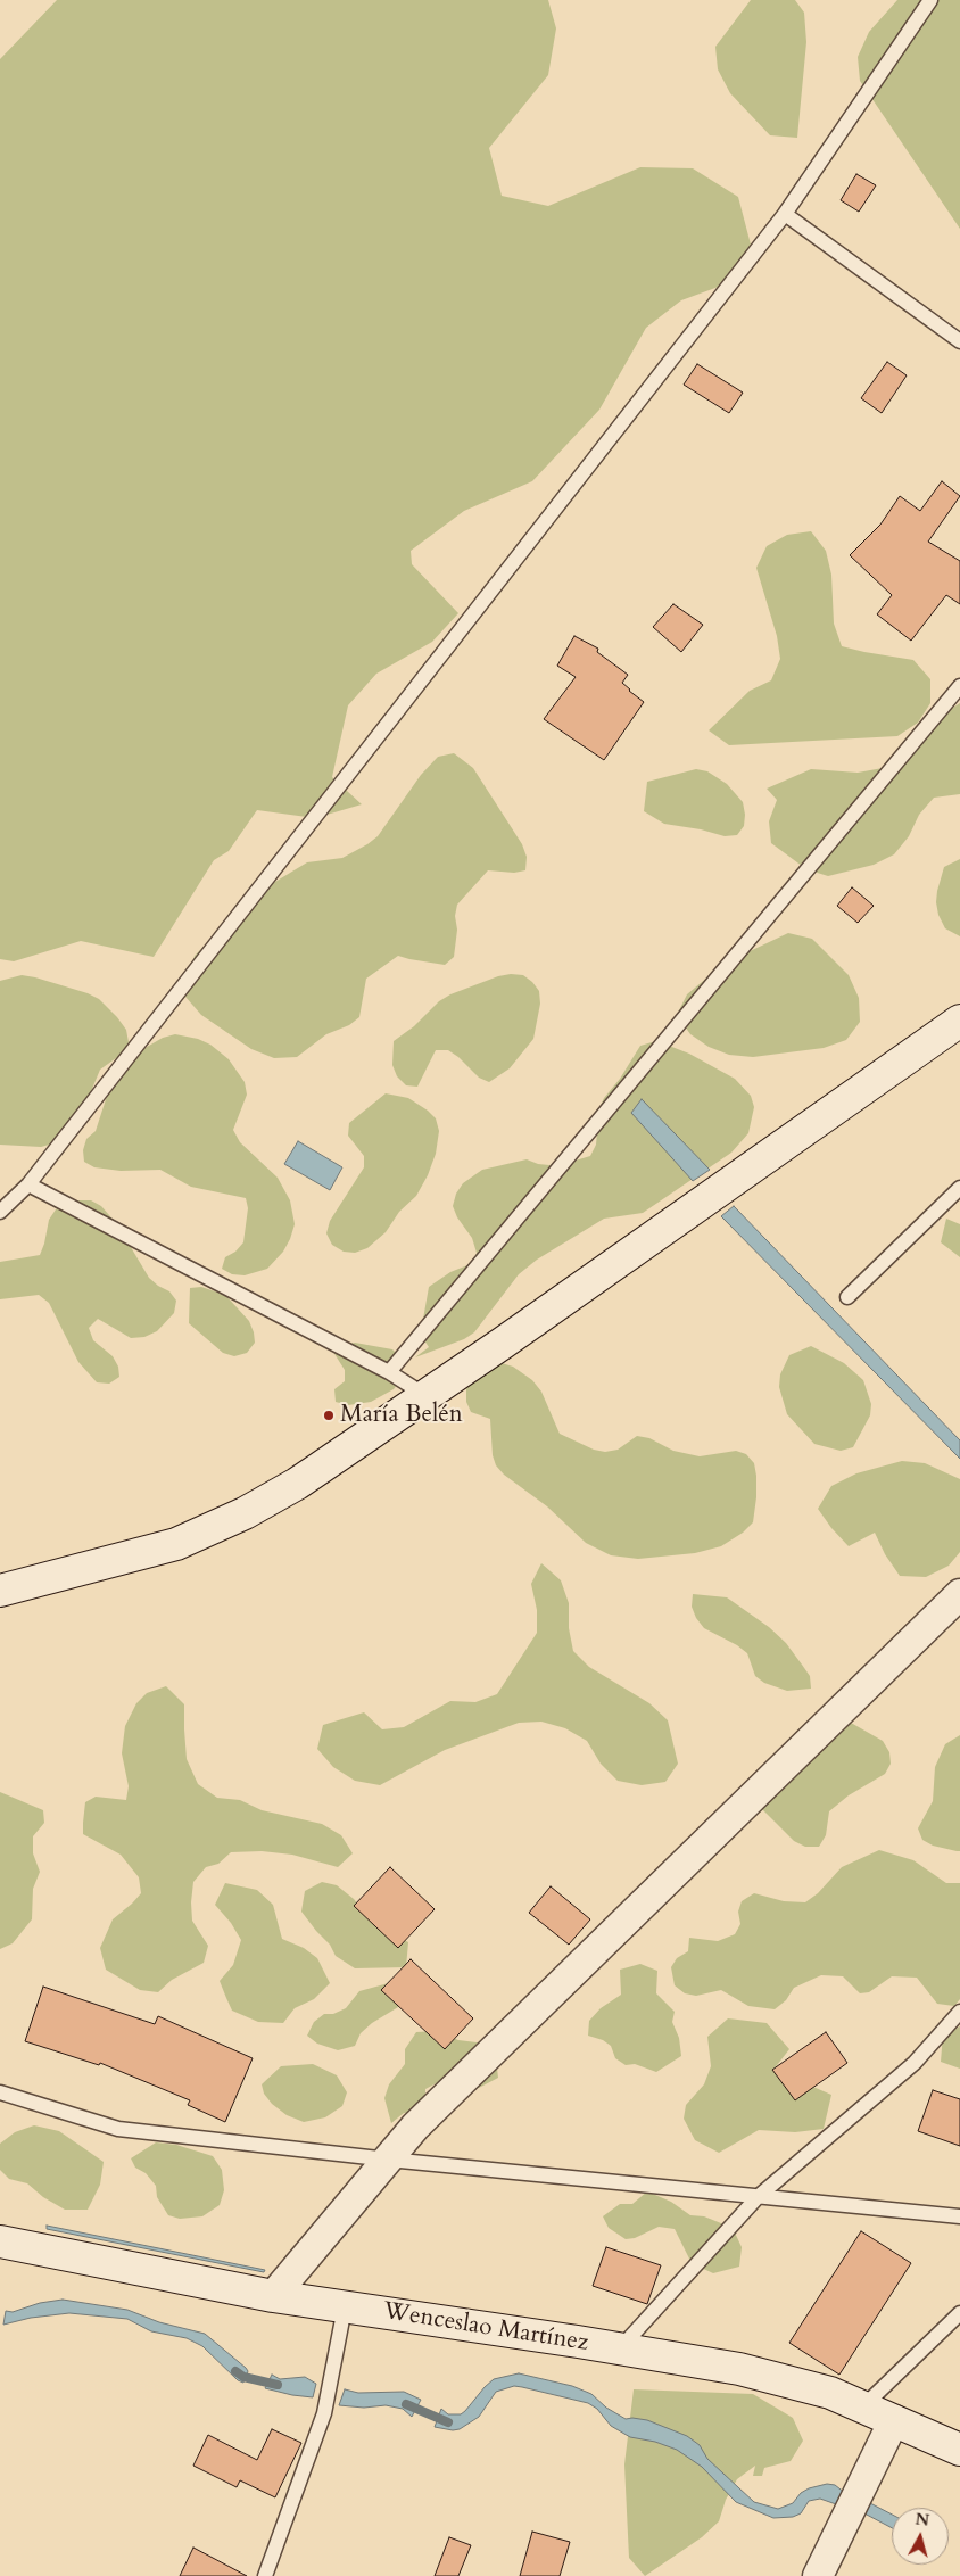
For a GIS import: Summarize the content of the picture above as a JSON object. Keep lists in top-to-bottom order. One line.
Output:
{"streets":{"street":["Wenceslao Martínez"]},"places":["María Belén"],"north":"top"}
